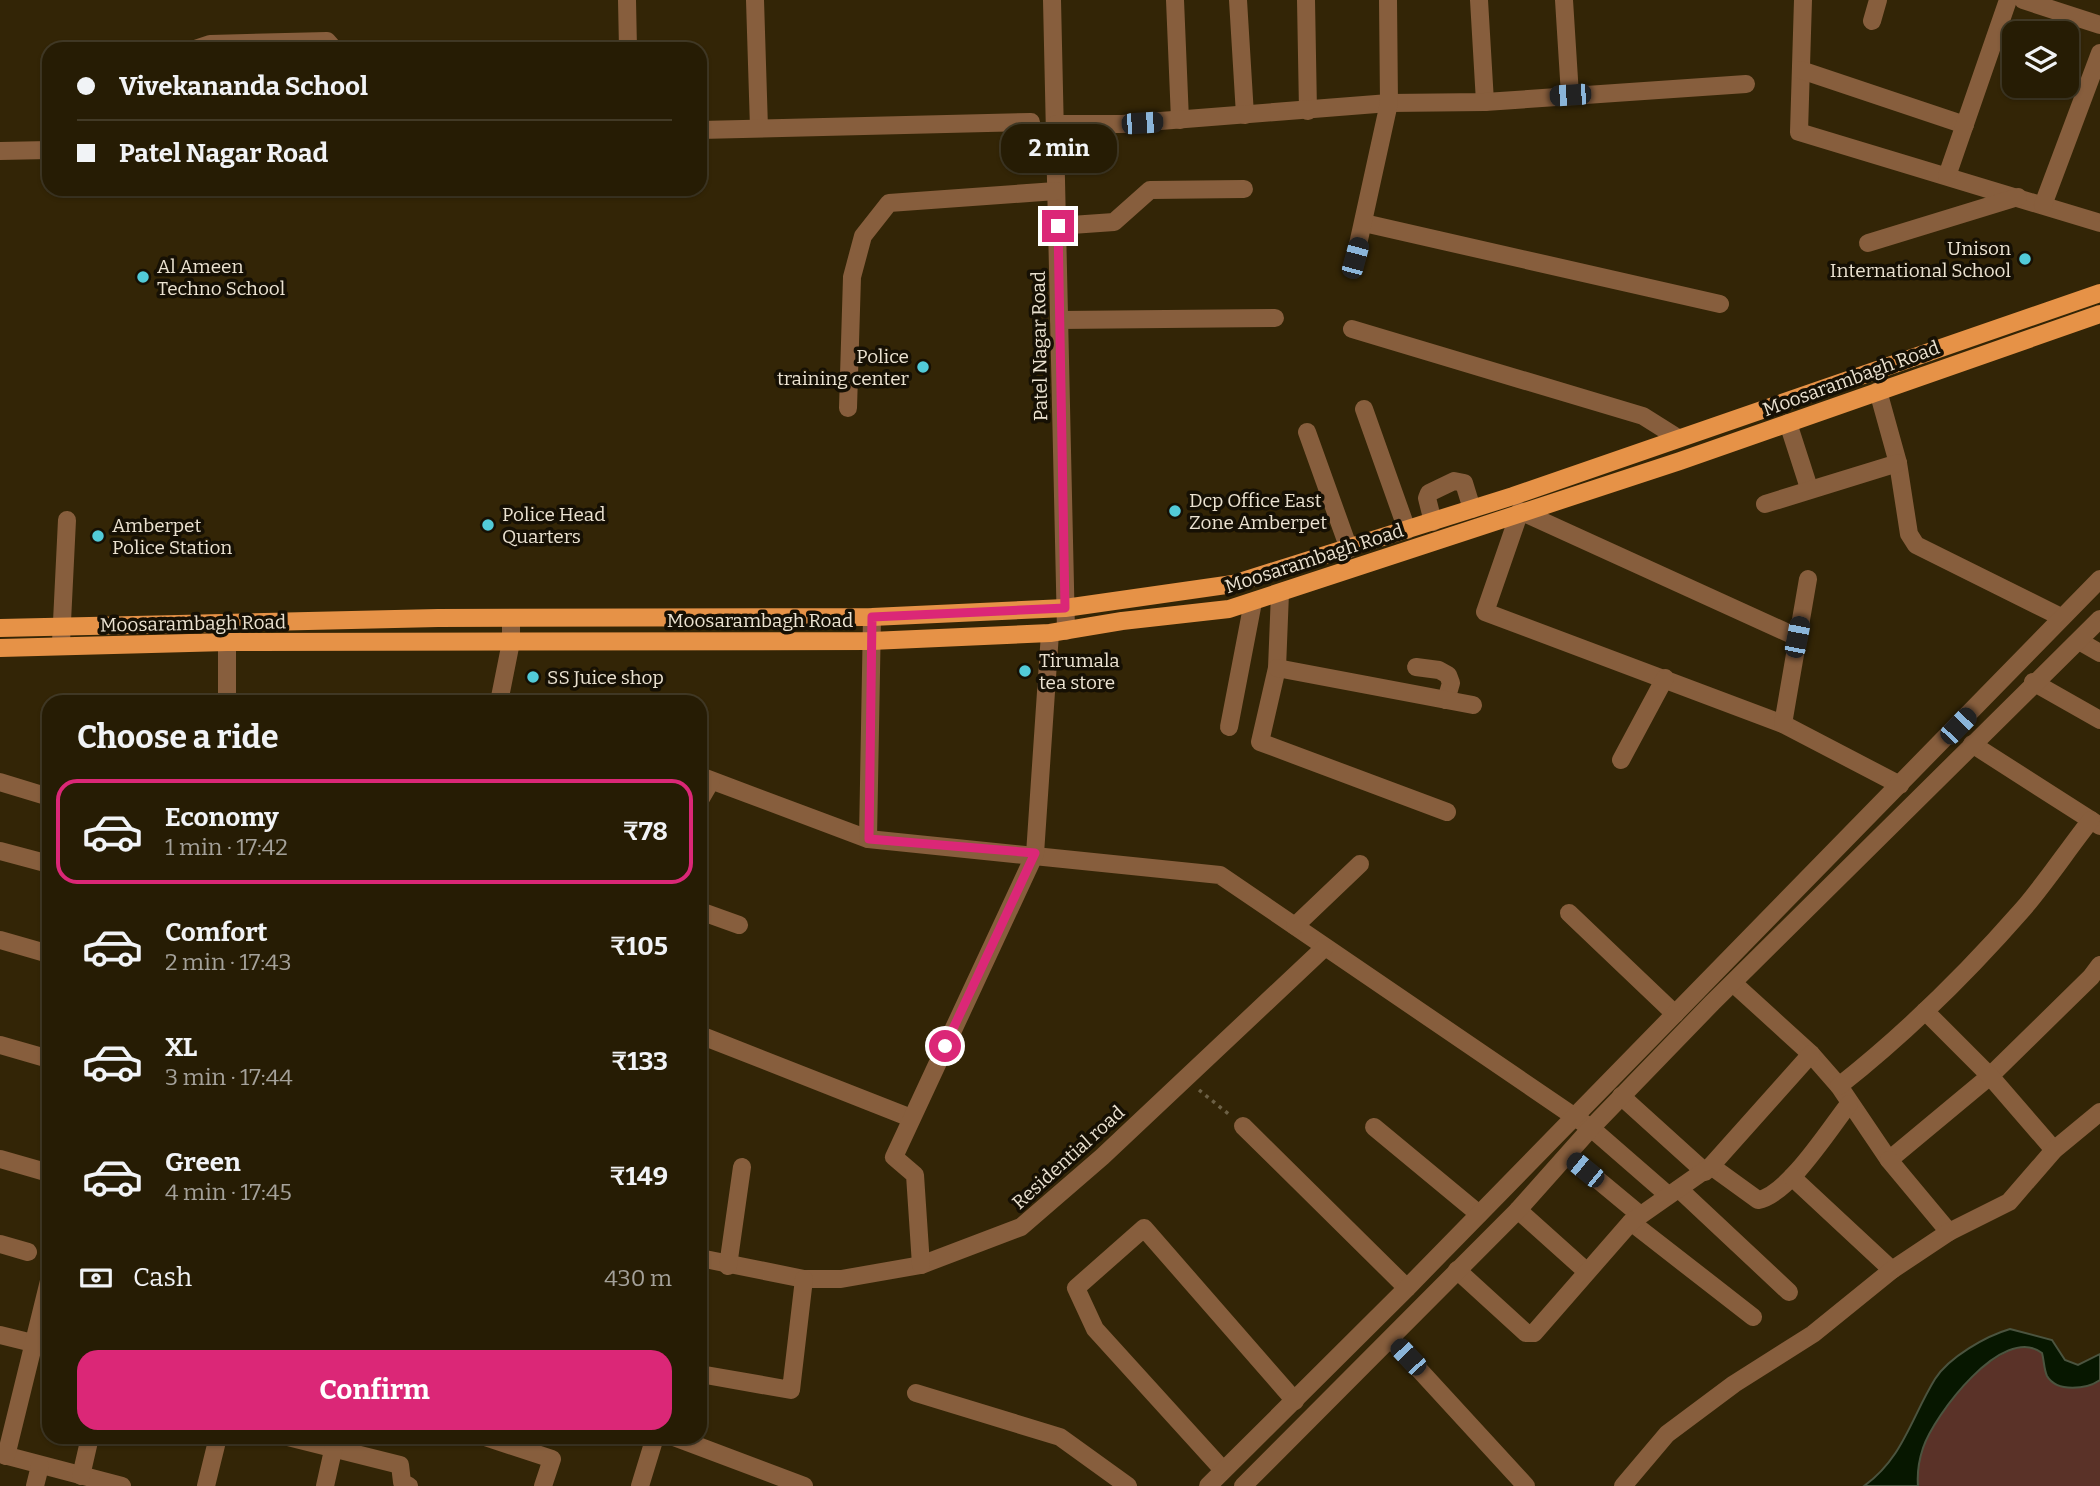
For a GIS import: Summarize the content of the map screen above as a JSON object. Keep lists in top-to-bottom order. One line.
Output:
{"streets":{"main road":["Moosarambagh Road"],"street":["Patel Nagar Road","Residential road"]},"crossings":[["Patel Nagar Road","Moosarambagh Road"]],"places":["Unison International School","Al Ameen Techno School","Police training center","Dcp Office East Zone Amberpet","Police Head Quarters","Amberpet Police Station","Tirumala tea store","SS Juice shop"],"page":{"banner":["Vivekananda School","Patel Nagar Road"],"bubble":"2 min","heading":"Choose a ride","list":[{"name":"Economy","note":"1 min · 17:42","value":"₹78"},{"name":"Comfort","note":"2 min · 17:43","value":"₹105"},{"name":"XL","note":"3 min · 17:44","value":"₹133"},{"name":"Green","note":"4 min · 17:45","value":"₹149"}],"pay":["Cash","430 m"],"buttons":"Confirm"}}
